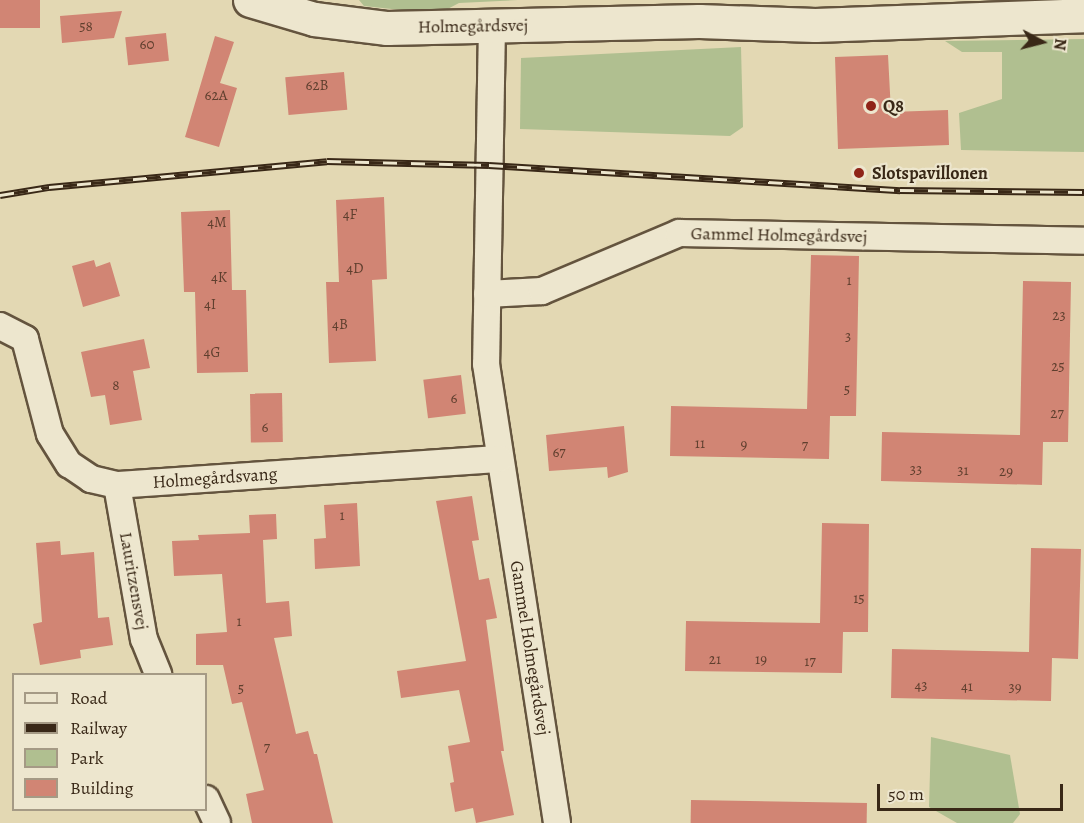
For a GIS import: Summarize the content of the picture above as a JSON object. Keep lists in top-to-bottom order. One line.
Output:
{"streets":{"street":["Holmegårdsvej","Gammel Holmegårdsvej","Holmegårdsvang","Lauritzensvej"]},"crossings":[["Holmegårdsvej","Gammel Holmegårdsvej"],["Gammel Holmegårdsvej","Holmegårdsvang"],["Holmegårdsvang","Lauritzensvej"]],"places":["Q8","Slotspavillonen"],"house_numbers":["58","60","62B","62A","4F","4M","4D","4K","1","4I","23","4B","3","4G","25","8","5","6","27","6","11","9","7","67","33","31","29","1","15","1","21","19","17","43","41","39","5","7"],"legend":["Road","Railway","Park","Building"],"scale_bar":"50 m","north":"right"}
